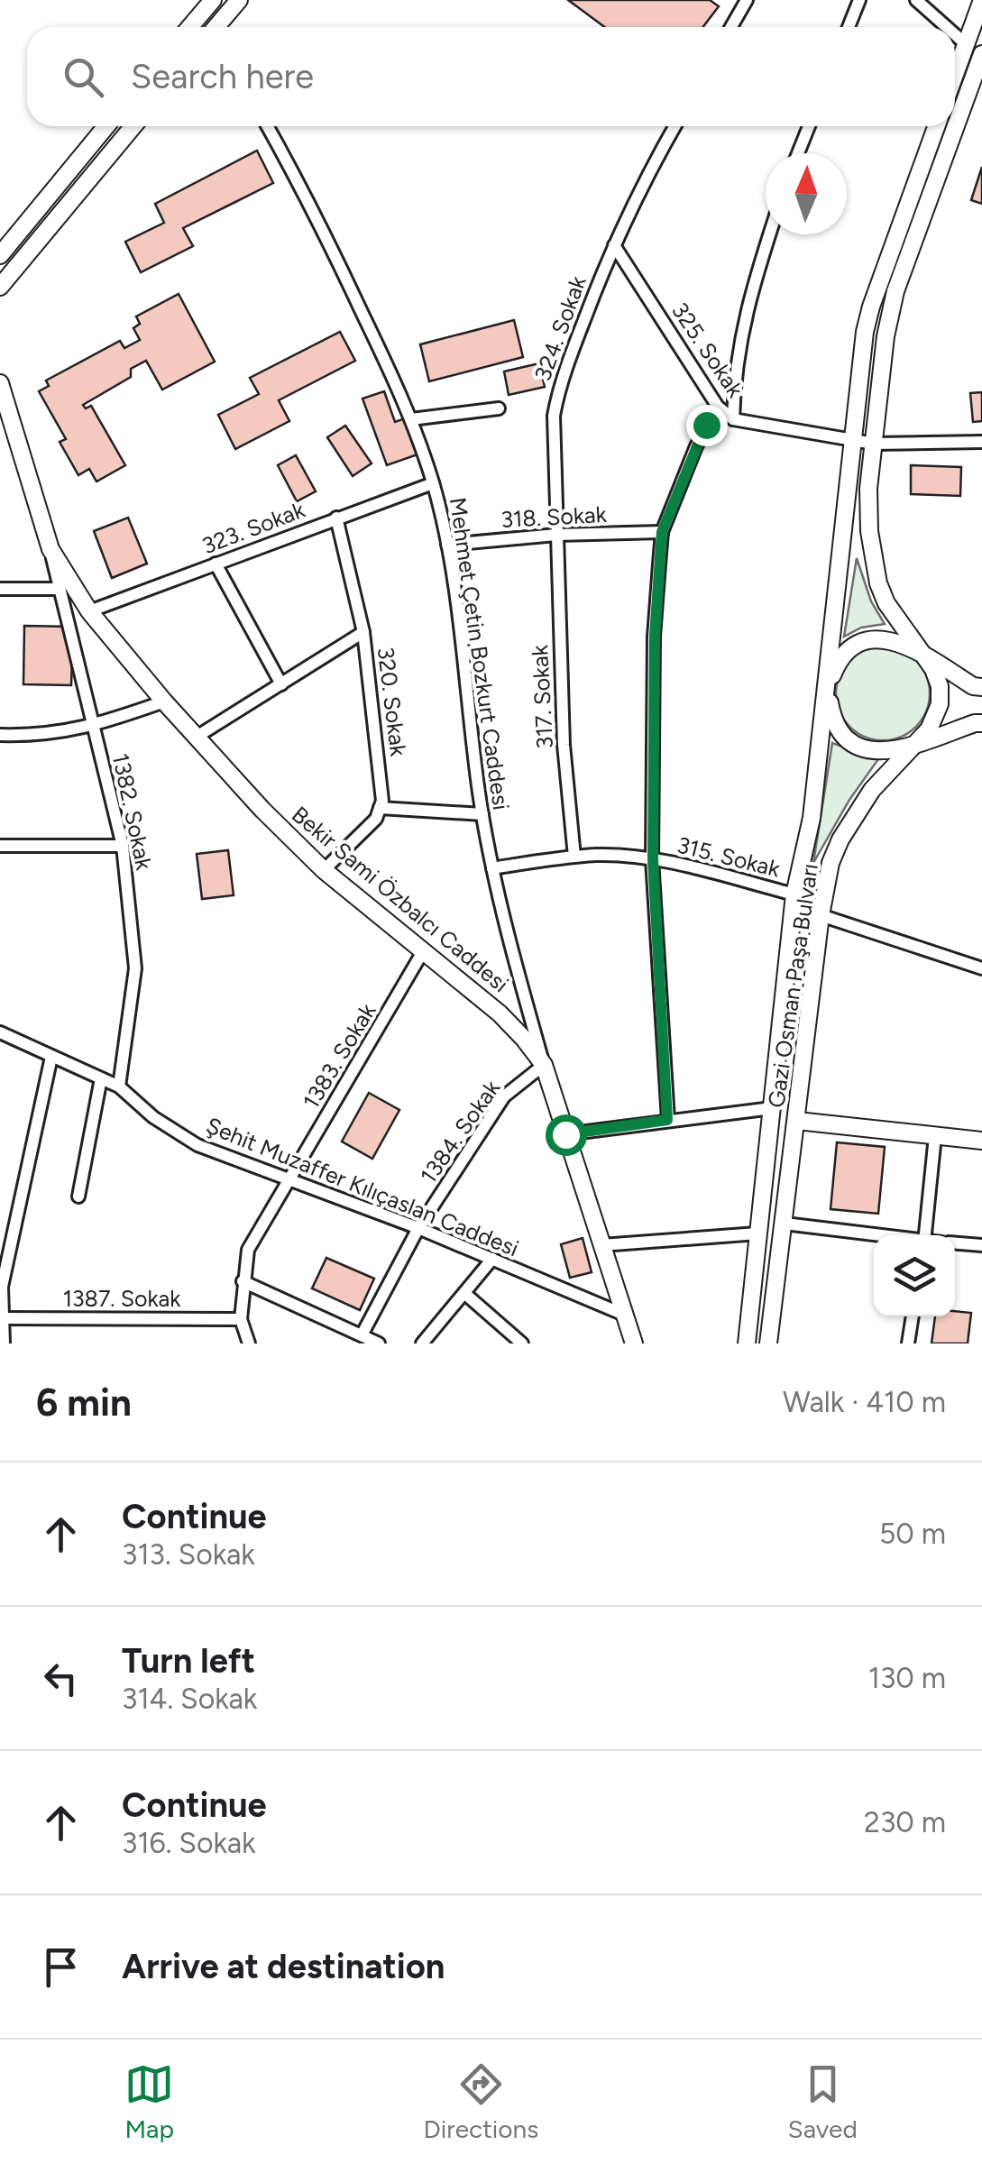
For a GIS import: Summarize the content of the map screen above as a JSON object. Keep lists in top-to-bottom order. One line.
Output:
{"streets":{"main road":["Bekir Sami Özbalcı Caddesi","Gazi Osman Paşa Bulvarı"],"street":["324. Sokak","325. Sokak","318. Sokak","323. Sokak","Mehmet Çetin Bozkurt Caddesi","317. Sokak","320. Sokak","1382. Sokak","315. Sokak","1383. Sokak","1384. Sokak","Şehit Muzaffer Kılıçaslan Caddesi","1387. Sokak"]},"crossings":[["324. Sokak","325. Sokak"],["324. Sokak","318. Sokak"],["324. Sokak","317. Sokak"],["325. Sokak","Gazi Osman Paşa Bulvarı"],["318. Sokak","Mehmet Çetin Bozkurt Caddesi"],["318. Sokak","317. Sokak"],["323. Sokak","Mehmet Çetin Bozkurt Caddesi"],["323. Sokak","320. Sokak"],["323. Sokak","Bekir Sami Özbalcı Caddesi"],["Mehmet Çetin Bozkurt Caddesi","315. Sokak"],["Mehmet Çetin Bozkurt Caddesi","Bekir Sami Özbalcı Caddesi"],["Mehmet Çetin Bozkurt Caddesi","1384. Sokak"],["317. Sokak","315. Sokak"],["1382. Sokak","Bekir Sami Özbalcı Caddesi"],["1382. Sokak","Şehit Muzaffer Kılıçaslan Caddesi"],["315. Sokak","Gazi Osman Paşa Bulvarı"],["Bekir Sami Özbalcı Caddesi","1383. Sokak"],["Bekir Sami Özbalcı Caddesi","1384. Sokak"],["Bekir Sami Özbalcı Caddesi","Şehit Muzaffer Kılıçaslan Caddesi"],["1383. Sokak","Şehit Muzaffer Kılıçaslan Caddesi"],["1383. Sokak","1387. Sokak"],["1384. Sokak","Şehit Muzaffer Kılıçaslan Caddesi"]],"north":"top","page":{"search":"Search here","heading":["6 min","Walk · 410 m"],"list":[["Continue","313. Sokak","50 m"],["Turn left","314. Sokak","130 m"],["Continue","316. Sokak","230 m"],"Arrive at destination"],"nav":["Map","Directions","Saved"]}}
